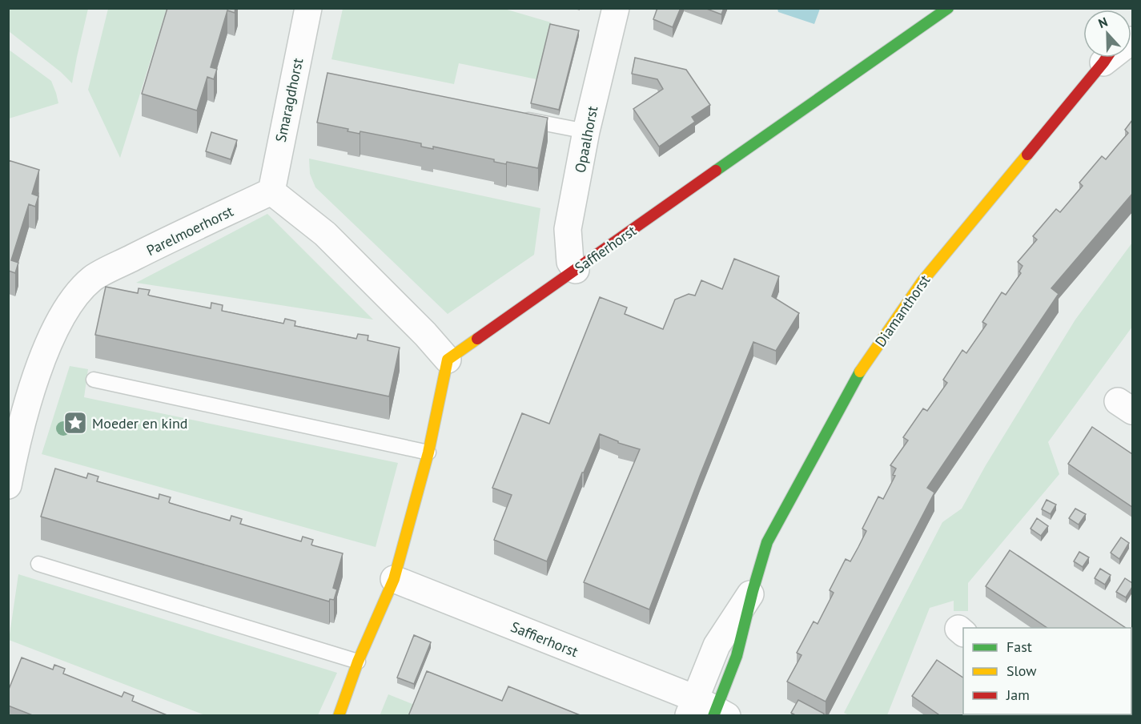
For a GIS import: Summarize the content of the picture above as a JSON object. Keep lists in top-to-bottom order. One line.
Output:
{"streets":{"street":["Smaragdhorst","Opaalhorst","Parelmoerhorst","Saffierhorst","Diamanthorst"]},"crossings":[["Smaragdhorst","Parelmoerhorst"],["Opaalhorst","Saffierhorst"],["Saffierhorst","Diamanthorst"]],"places":{"place":["Moeder en kind"]},"legend":["Fast","Slow","Jam"],"north":"top"}
